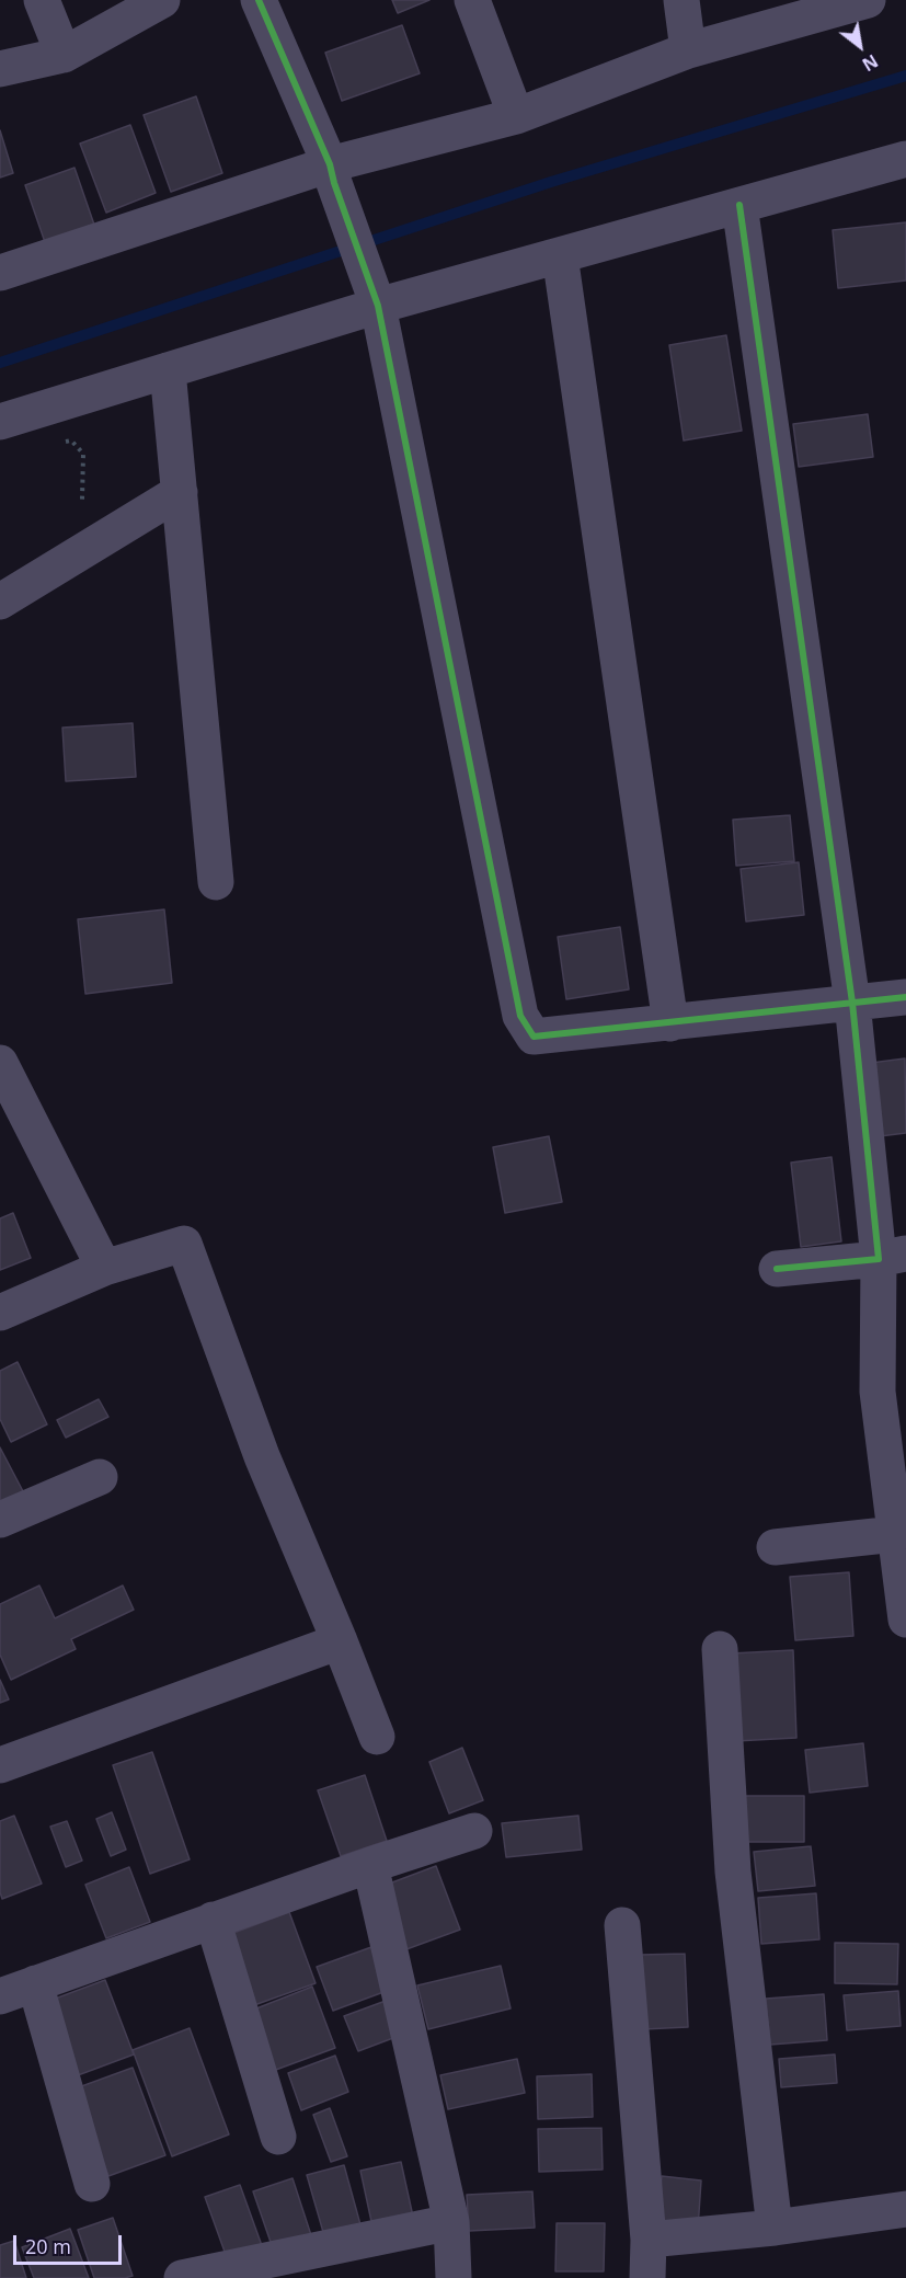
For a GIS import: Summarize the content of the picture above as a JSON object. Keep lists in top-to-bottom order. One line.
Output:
{"scale_bar":"20 m","north":"bottom right"}
